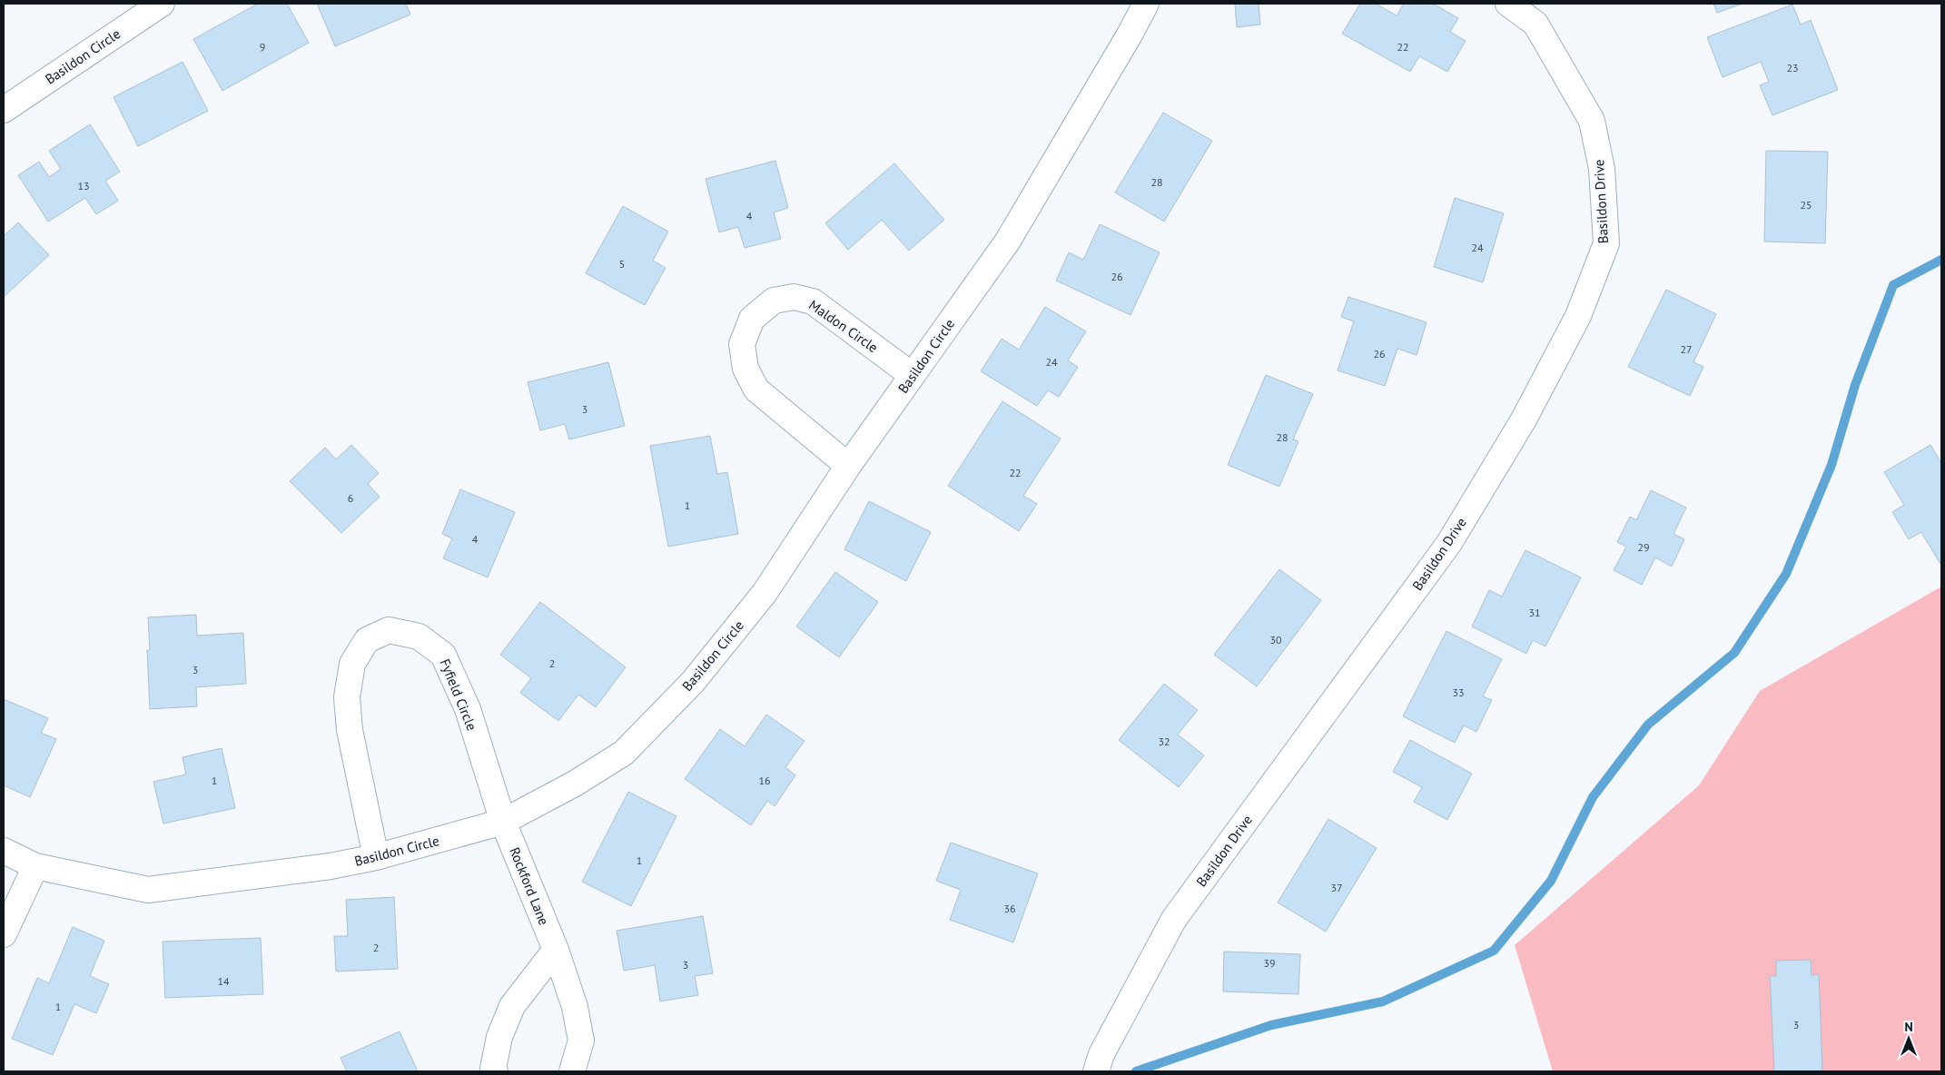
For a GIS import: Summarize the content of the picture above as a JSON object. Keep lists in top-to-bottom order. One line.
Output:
{"streets":{"street":["Basildon Circle","Basildon Drive","Maldon Circle","Fyfield Circle","Rockford Lane"]},"crossings":[["Basildon Circle","Maldon Circle"],["Basildon Circle","Fyfield Circle"],["Basildon Circle","Rockford Lane"],["Fyfield Circle","Rockford Lane"]],"house_numbers":["9","22","23","28","13","25","4","24","5","26","27","26","24","3","28","22","6","1","4","29","31","30","2","3","33","32","1","16","1","37","36","2","39","3","14","1","3"],"north":"top"}
